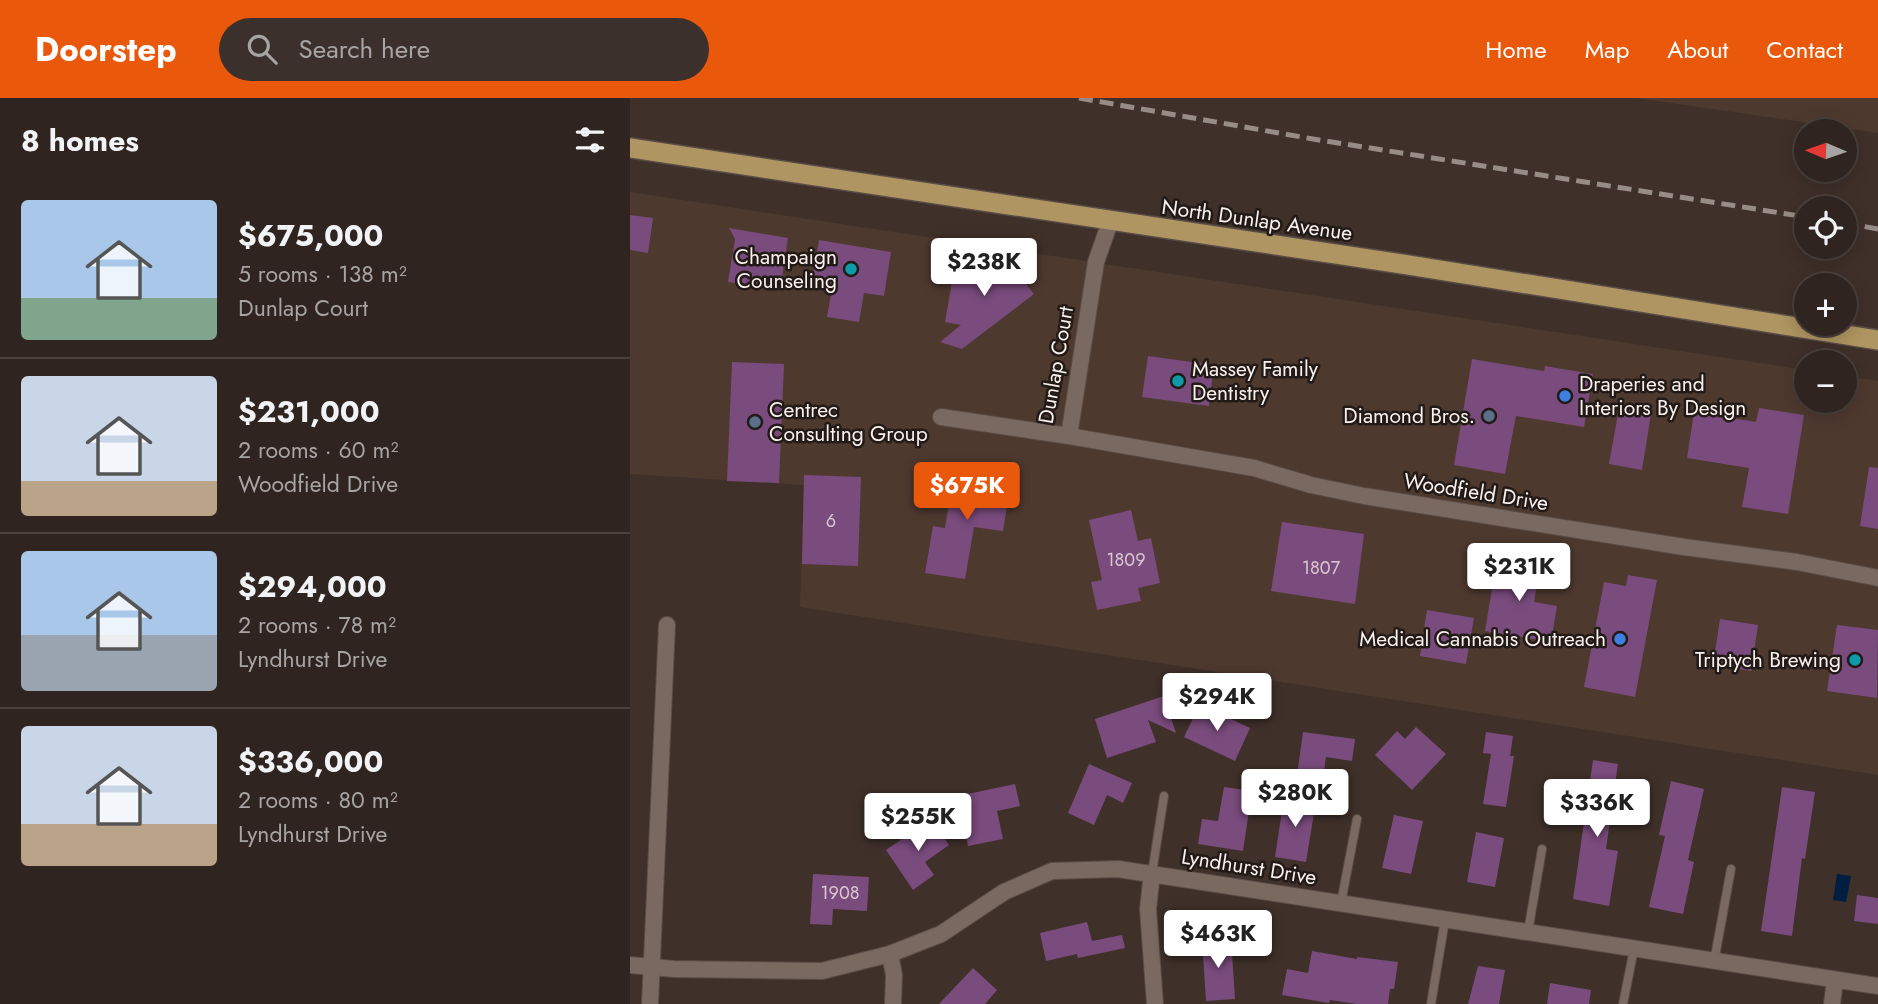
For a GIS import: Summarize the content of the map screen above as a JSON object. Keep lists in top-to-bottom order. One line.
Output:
{"streets":{"main road":["North Dunlap Avenue"],"street":["Dunlap Court","Woodfield Drive","Lyndhurst Drive"]},"crossings":[["North Dunlap Avenue","Dunlap Court"],["Dunlap Court","Woodfield Drive"]],"places":["Champaign Counseling","Massey Family Dentistry","Draperies and Interiors By Design","Diamond Bros.","Centrec Consulting Group","Medical Cannabis Outreach","Triptych Brewing"],"house_numbers":["6","1809","1807","1908"],"north":"left","page":{"header":"Doorstep","search":"Search here","nav":["Home","Map","About","Contact"],"heading":"8 homes","map_buttons":["+","−"],"list":[{"name":"$675,000","note":"5 rooms · 138 m² · Dunlap Court"},{"name":"$231,000","note":"2 rooms · 60 m² · Woodfield Drive"},{"name":"$294,000","note":"2 rooms · 78 m² · Lyndhurst Drive"},{"name":"$336,000","note":"2 rooms · 80 m² · Lyndhurst Drive"}],"price":["$238K","$675K","$231K","$294K","$280K","$336K","$255K","$463K"]}}
